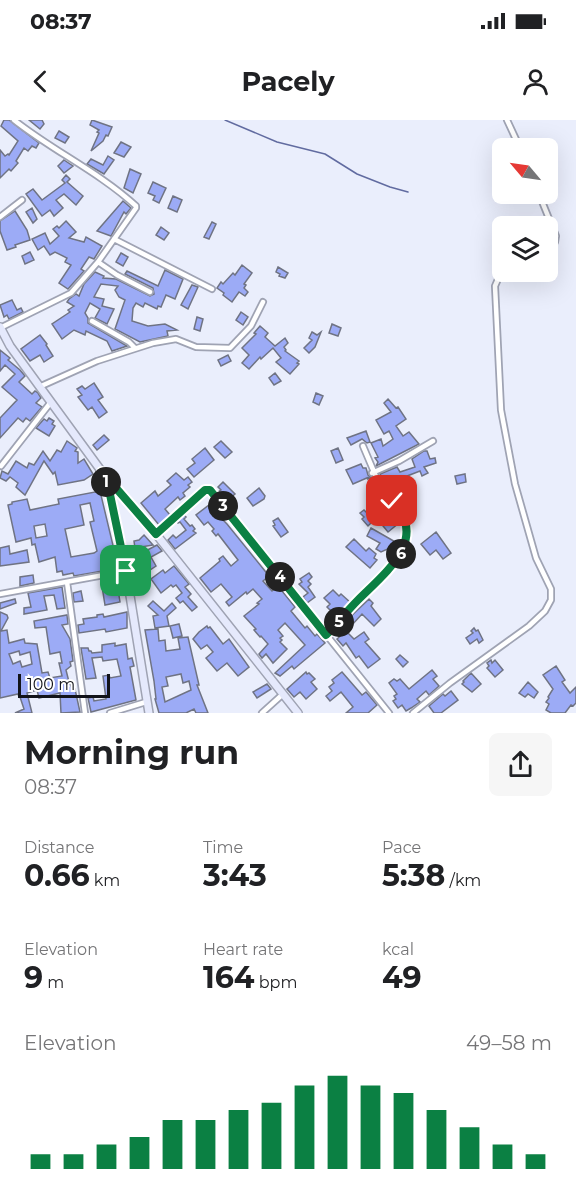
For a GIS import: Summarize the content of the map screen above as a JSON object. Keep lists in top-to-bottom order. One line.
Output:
{"scale_bar":"100 m","north":"top left","page":{"status":"08:37","header":"Pacely","pins":["1","3","6","4","5"],"scale":"100 m","heading":["Morning run","08:37"],"stats":[["Distance","0.66 km"],["Time","3:43"],["Pace","5:38 /km"],["Elevation","9 m"],["Heart rate","164 bpm"],["kcal","49"]],"chart":["Elevation","49–58 m"]}}
